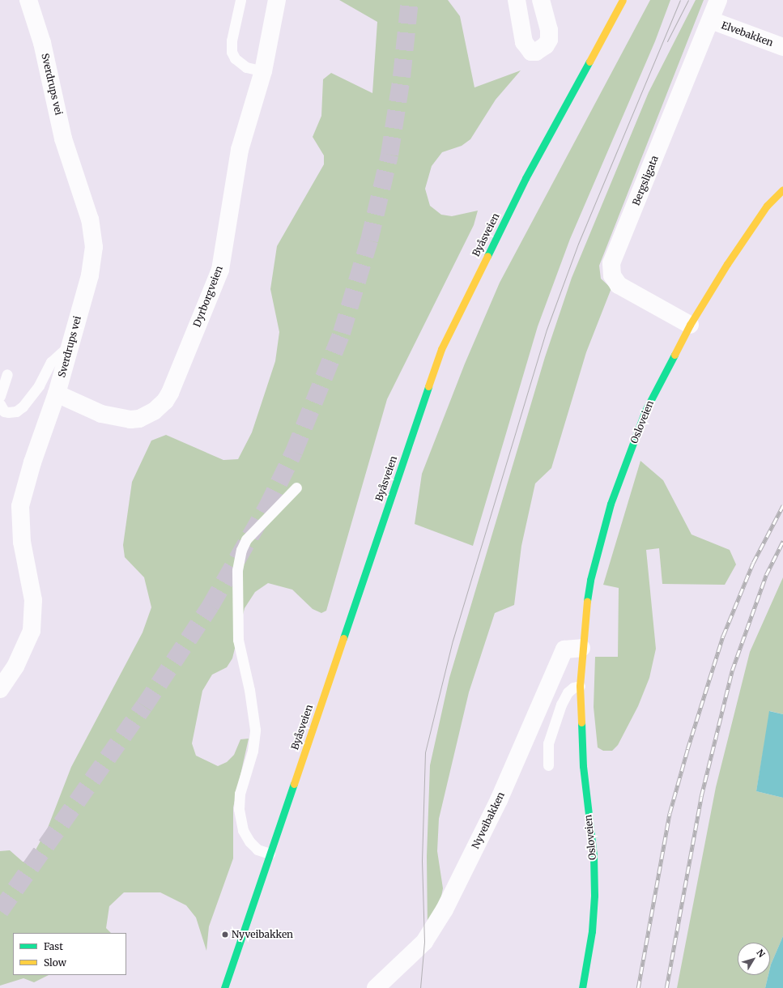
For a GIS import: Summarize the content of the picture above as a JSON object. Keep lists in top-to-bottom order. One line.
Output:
{"streets":{"main road":["Byåsveien","Osloveien"],"street":["Elvebakken","Sverdrups vei","Bergsligata","Dyrborgveien","Nyveibakken"]},"crossings":[["Elvebakken","Bergsligata"],["Sverdrups vei","Dyrborgveien"],["Bergsligata","Osloveien"],["Osloveien","Nyveibakken"]],"places":["Nyveibakken"],"legend":["Fast","Slow"],"north":"top right"}
